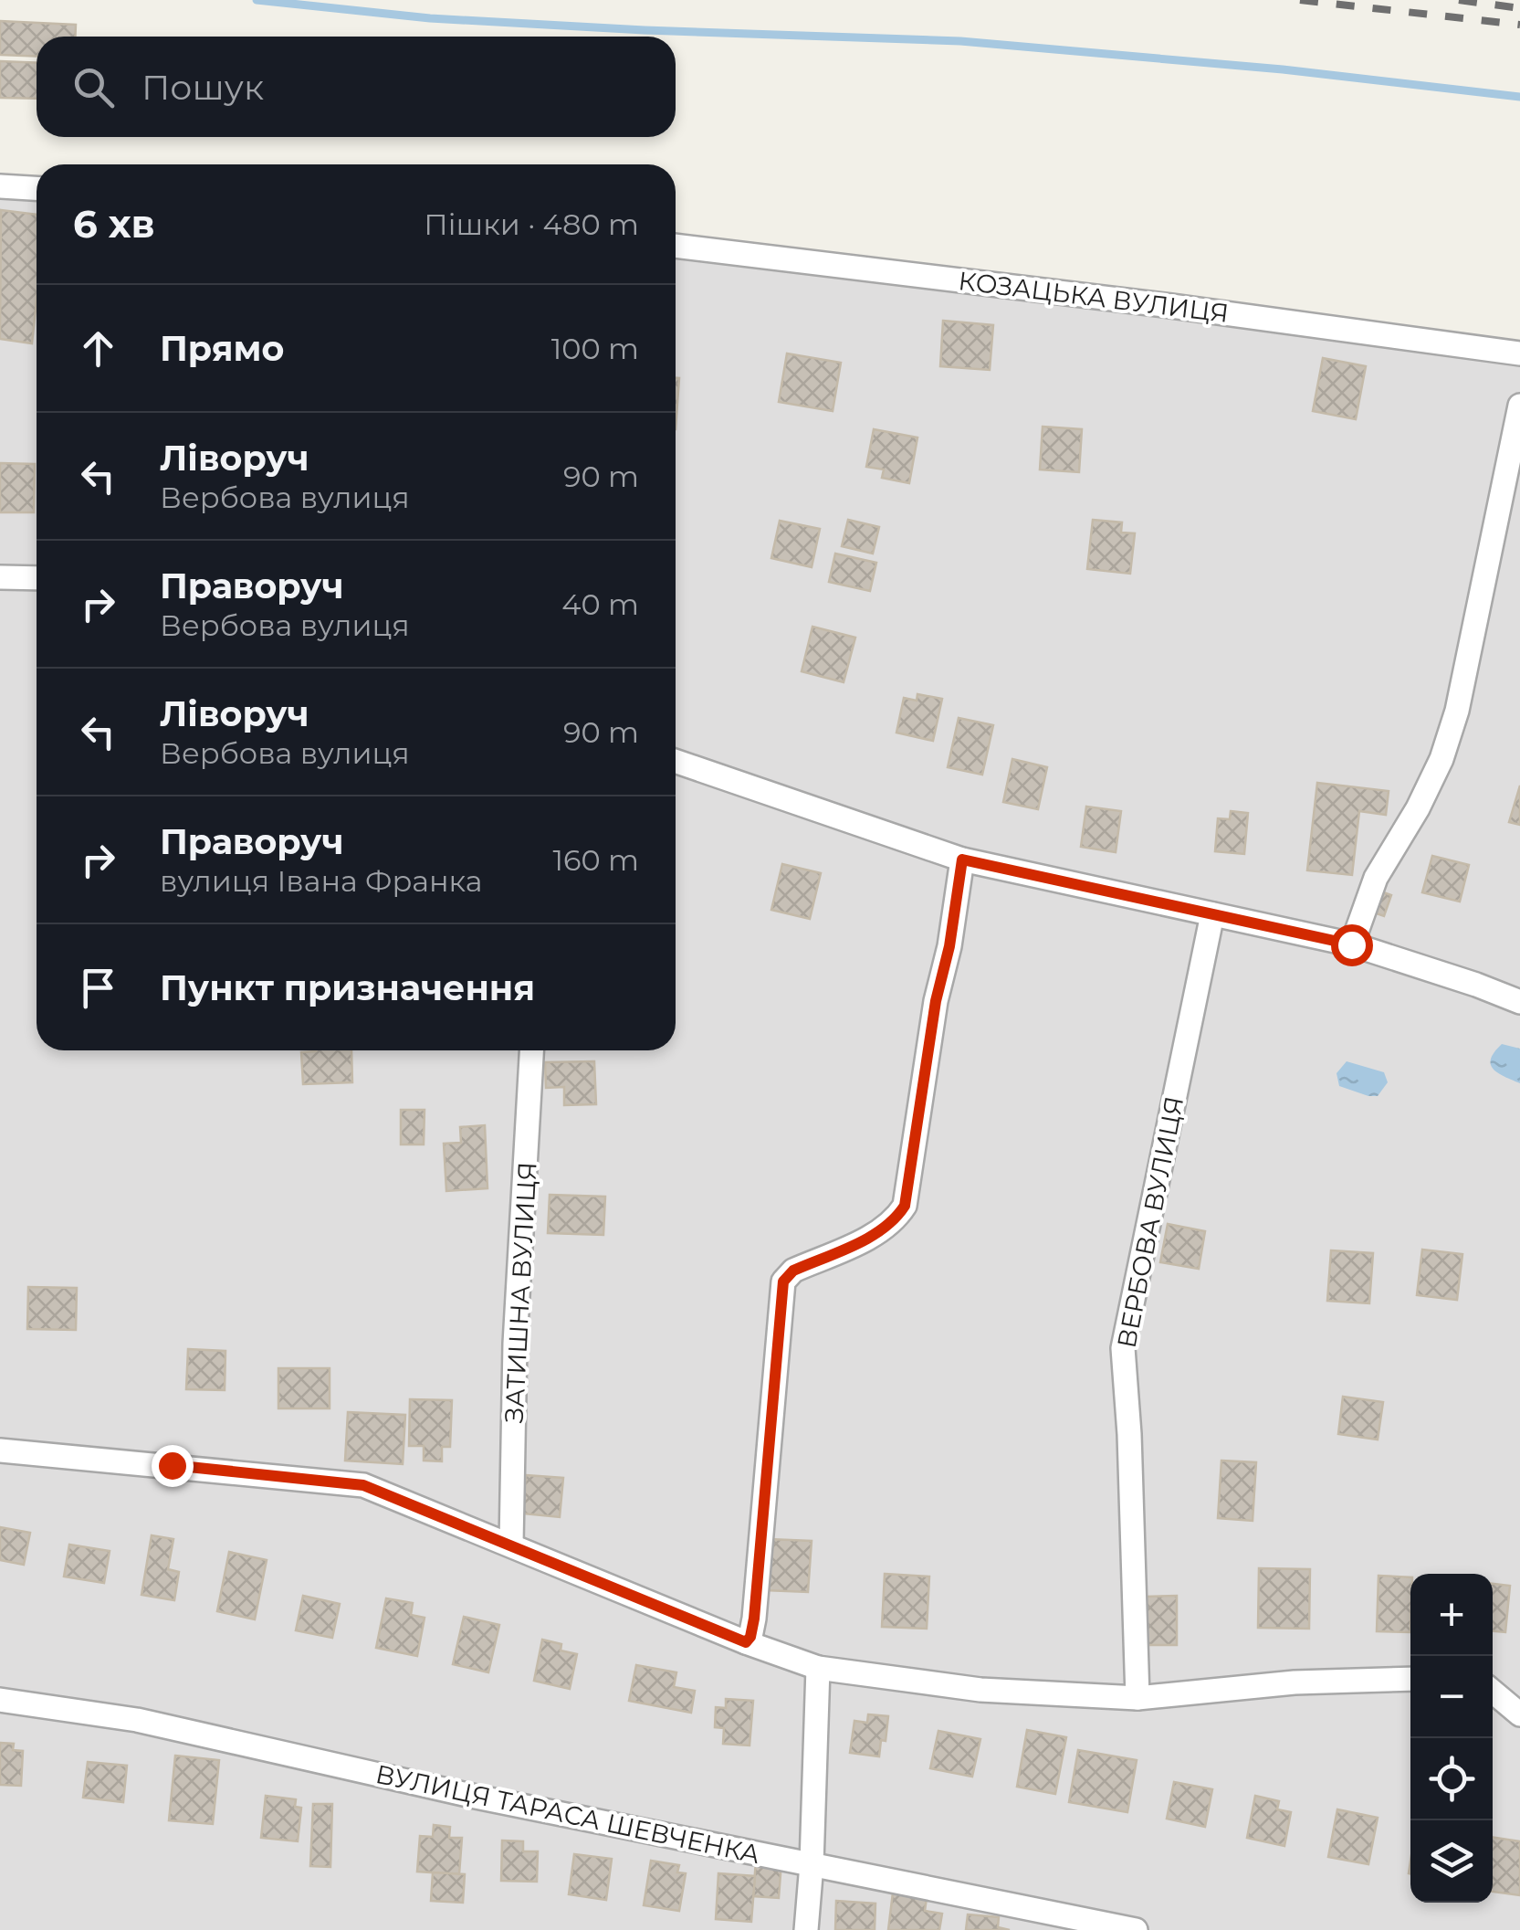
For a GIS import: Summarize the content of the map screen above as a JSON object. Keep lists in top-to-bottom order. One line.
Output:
{"streets":{"street":["КОЗАЦЬКА ВУЛИЦЯ","ВЕРБОВА ВУЛИЦЯ","ЗАТИШНА ВУЛИЦЯ","ВУЛИЦЯ ТАРАСА ШЕВЧЕНКА"]},"page":{"search":"Пошук","heading":["6 хв","Пішки · 480 m"],"list":[["Прямо","100 m"],["Ліворуч","Вербова вулиця","90 m"],["Праворуч","Вербова вулиця","40 m"],["Ліворуч","Вербова вулиця","90 m"],["Праворуч","вулиця Івана Франка","160 m"],"Пункт призначення"],"map_buttons":["+","−"]}}
